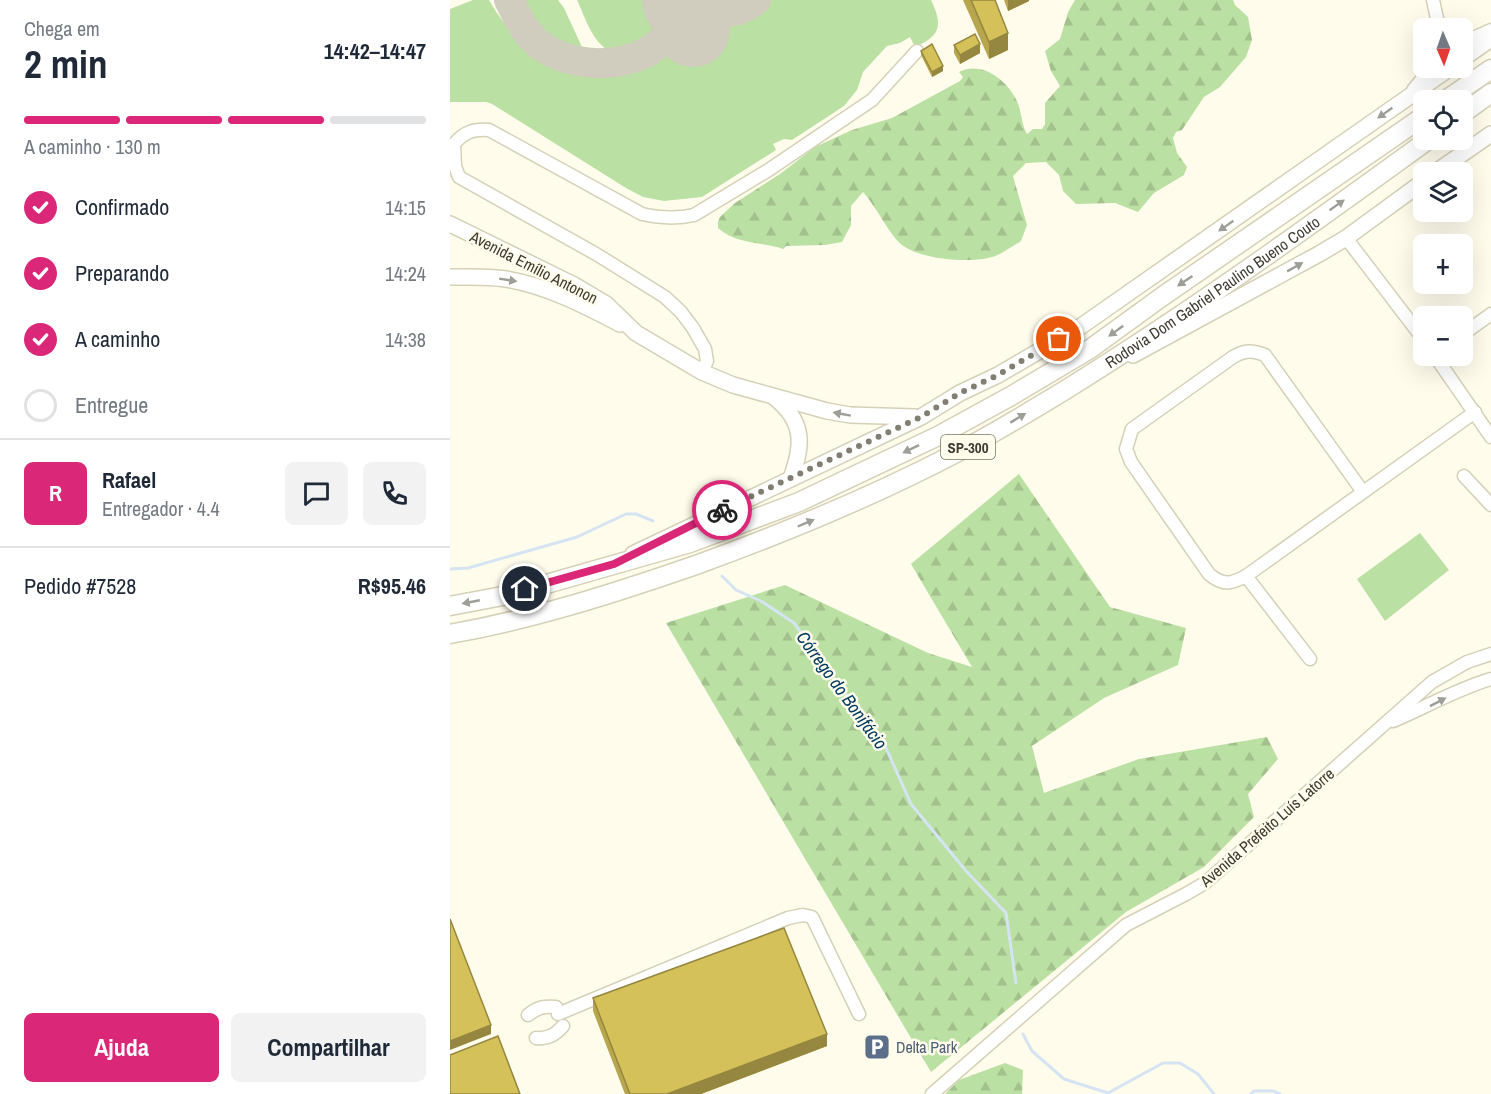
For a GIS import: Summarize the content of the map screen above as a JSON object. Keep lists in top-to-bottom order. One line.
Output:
{"streets":{"highway":["Rodovia Dom Gabriel Paulino Bueno Couto","SP-300"],"main road":["Avenida Emílio Antonon"],"street":["Avenida Prefeito Luís Latorre"]},"water":["Córrego do Bonifácio"],"places":{"parking":["Delta Park"]},"north":"bottom","page":{"heading":["2 min","Chega em","14:42–14:47"],"panel":["Rafael","Entregador · 4.4","Pedido #7528","R$95.46"],"map_buttons":["+","−"],"bar":"A caminho · 130 m","list":[["Confirmado","14:15"],["Preparando","14:24"],["A caminho","14:38"],"Entregue"],"round":"R","buttons":["Ajuda","Compartilhar"]}}
